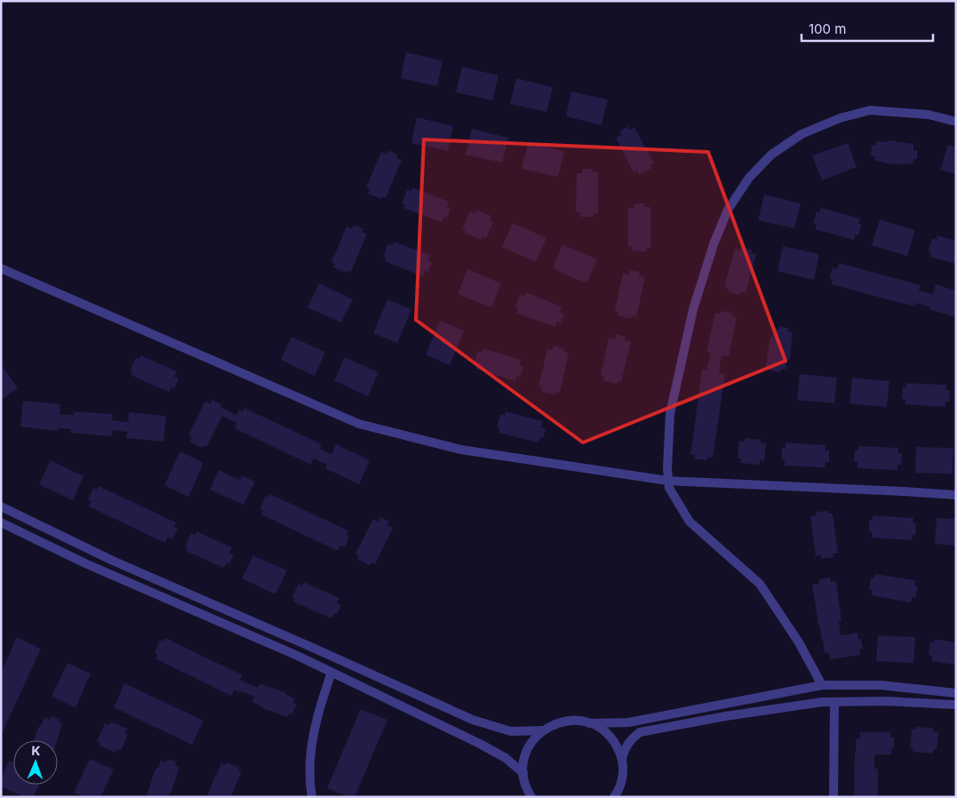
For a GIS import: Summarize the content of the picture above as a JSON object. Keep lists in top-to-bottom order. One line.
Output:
{"scale_bar":"100 m","north":"top"}
